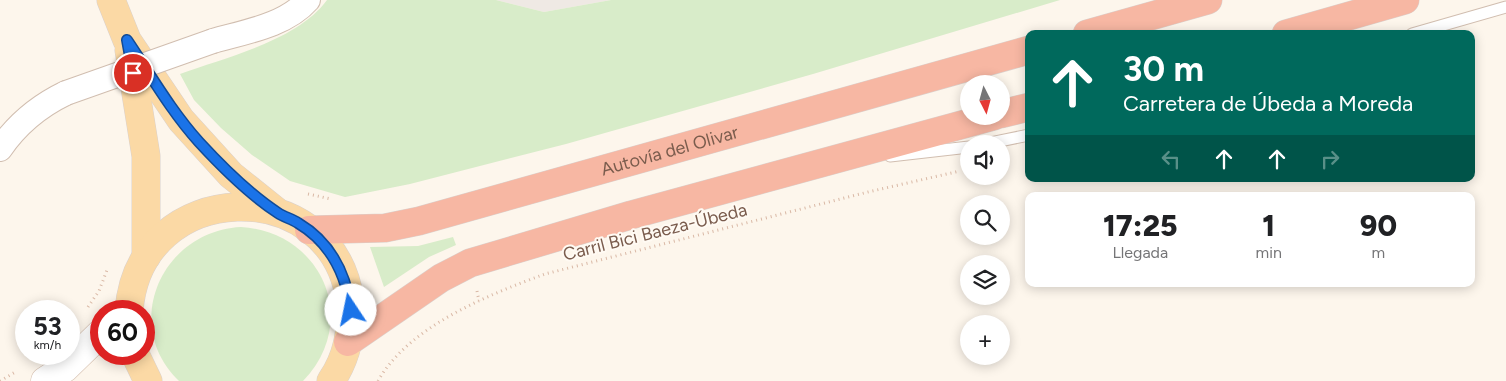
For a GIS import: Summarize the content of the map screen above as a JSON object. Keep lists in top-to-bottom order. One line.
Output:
{"streets":{"highway":["Autovía del Olivar"],"path":["Carril Bici Baeza-Úbeda"]},"north":"bottom","page":{"turn":["30 m","Carretera de Úbeda a Moreda"],"map_buttons":"+","eta":["17:25","Llegada","1","min","90","m"],"speed":"53 km/h","limit":"60"}}
